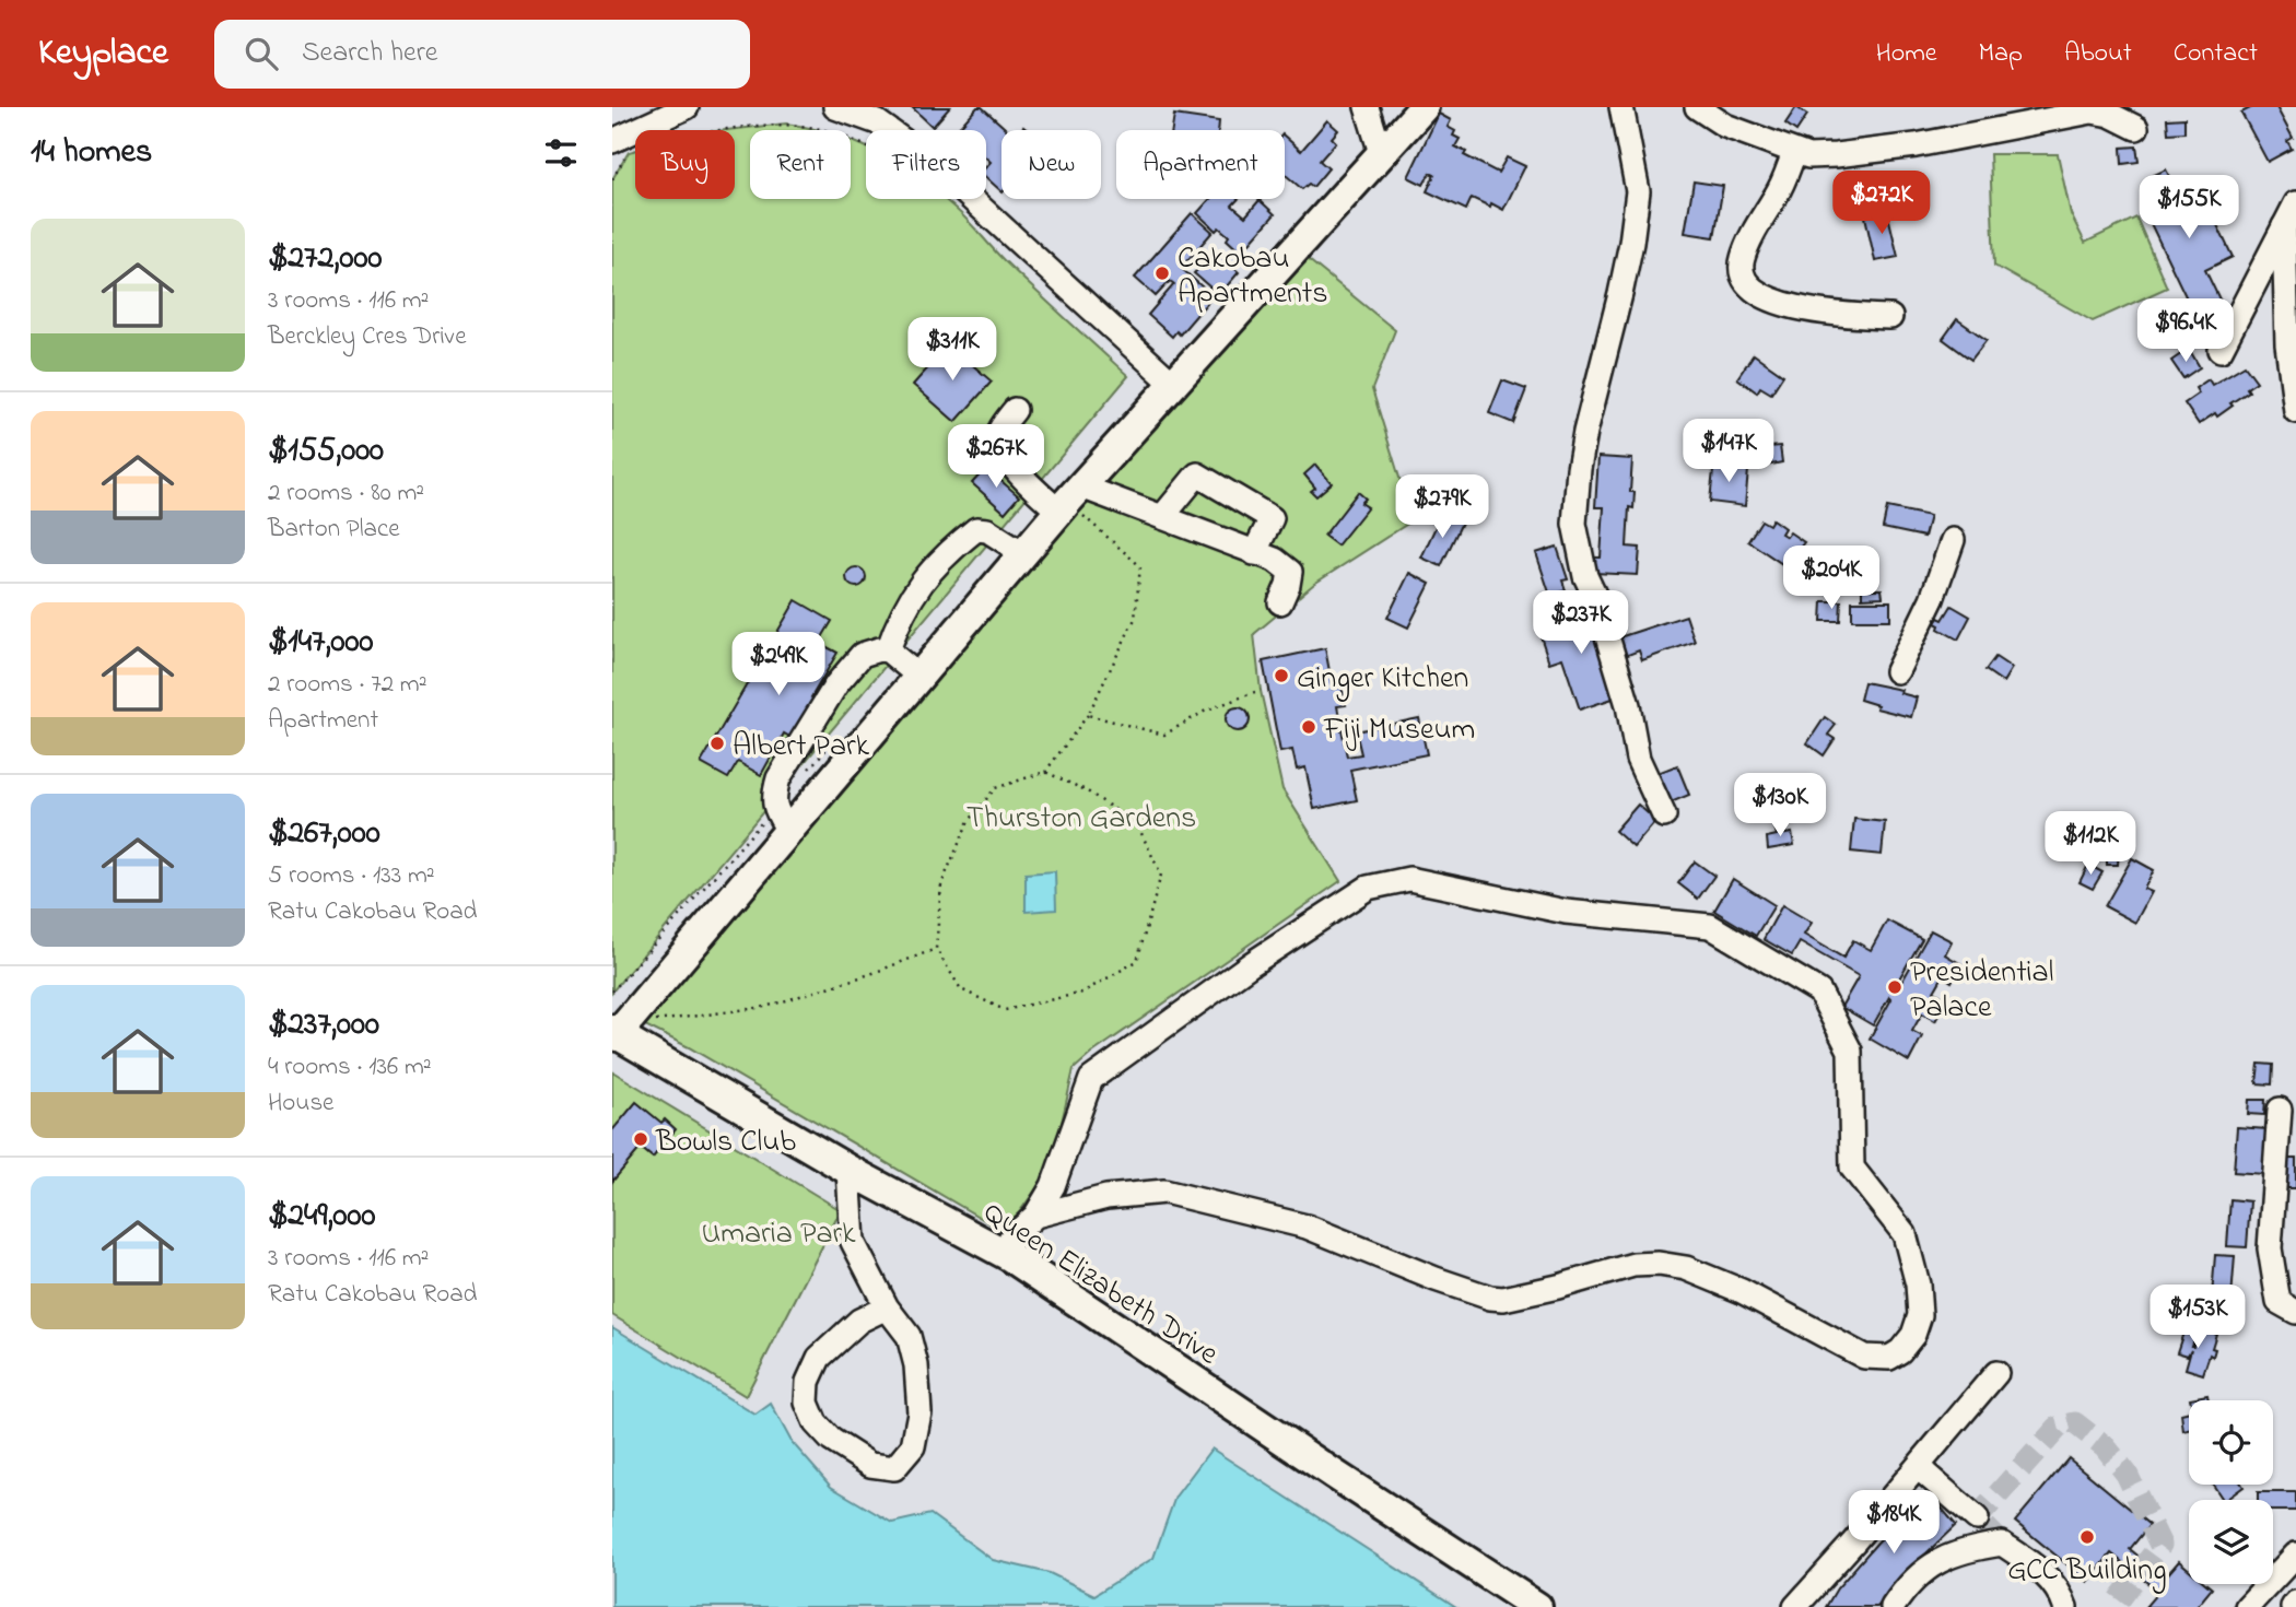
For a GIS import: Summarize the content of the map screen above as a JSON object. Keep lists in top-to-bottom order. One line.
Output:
{"streets":{"main road":["Queen Elizabeth Drive"]},"parks":["Thurston Gardens","Umaria Park"],"places":["Cakobau Apartments","Ginger Kitchen","Fiji Museum","Albert Park","Presidential Palace","Bowls Club","GCC Building"],"page":{"header":"Keyplace","search":"Search here","nav":["Home","Map","About","Contact"],"heading":"14 homes","chip":["Buy","Rent","Filters","New","Apartment"],"price":["$272K","$155K","$96.4K","$311K","$147K","$267K","$279K","$204K","$237K","$249K","$130K","$112K","$153K","$184K"],"list":[{"name":"$272,000","note":"3 rooms · 116 m² · Berckley Cres Drive"},{"name":"$155,000","note":"2 rooms · 80 m² · Barton Place"},{"name":"$147,000","note":"2 rooms · 72 m² · Apartment"},{"name":"$267,000","note":"5 rooms · 133 m² · Ratu Cakobau Road"},{"name":"$237,000","note":"4 rooms · 136 m² · House"},{"name":"$249,000","note":"3 rooms · 116 m² · Ratu Cakobau Road"}]}}
